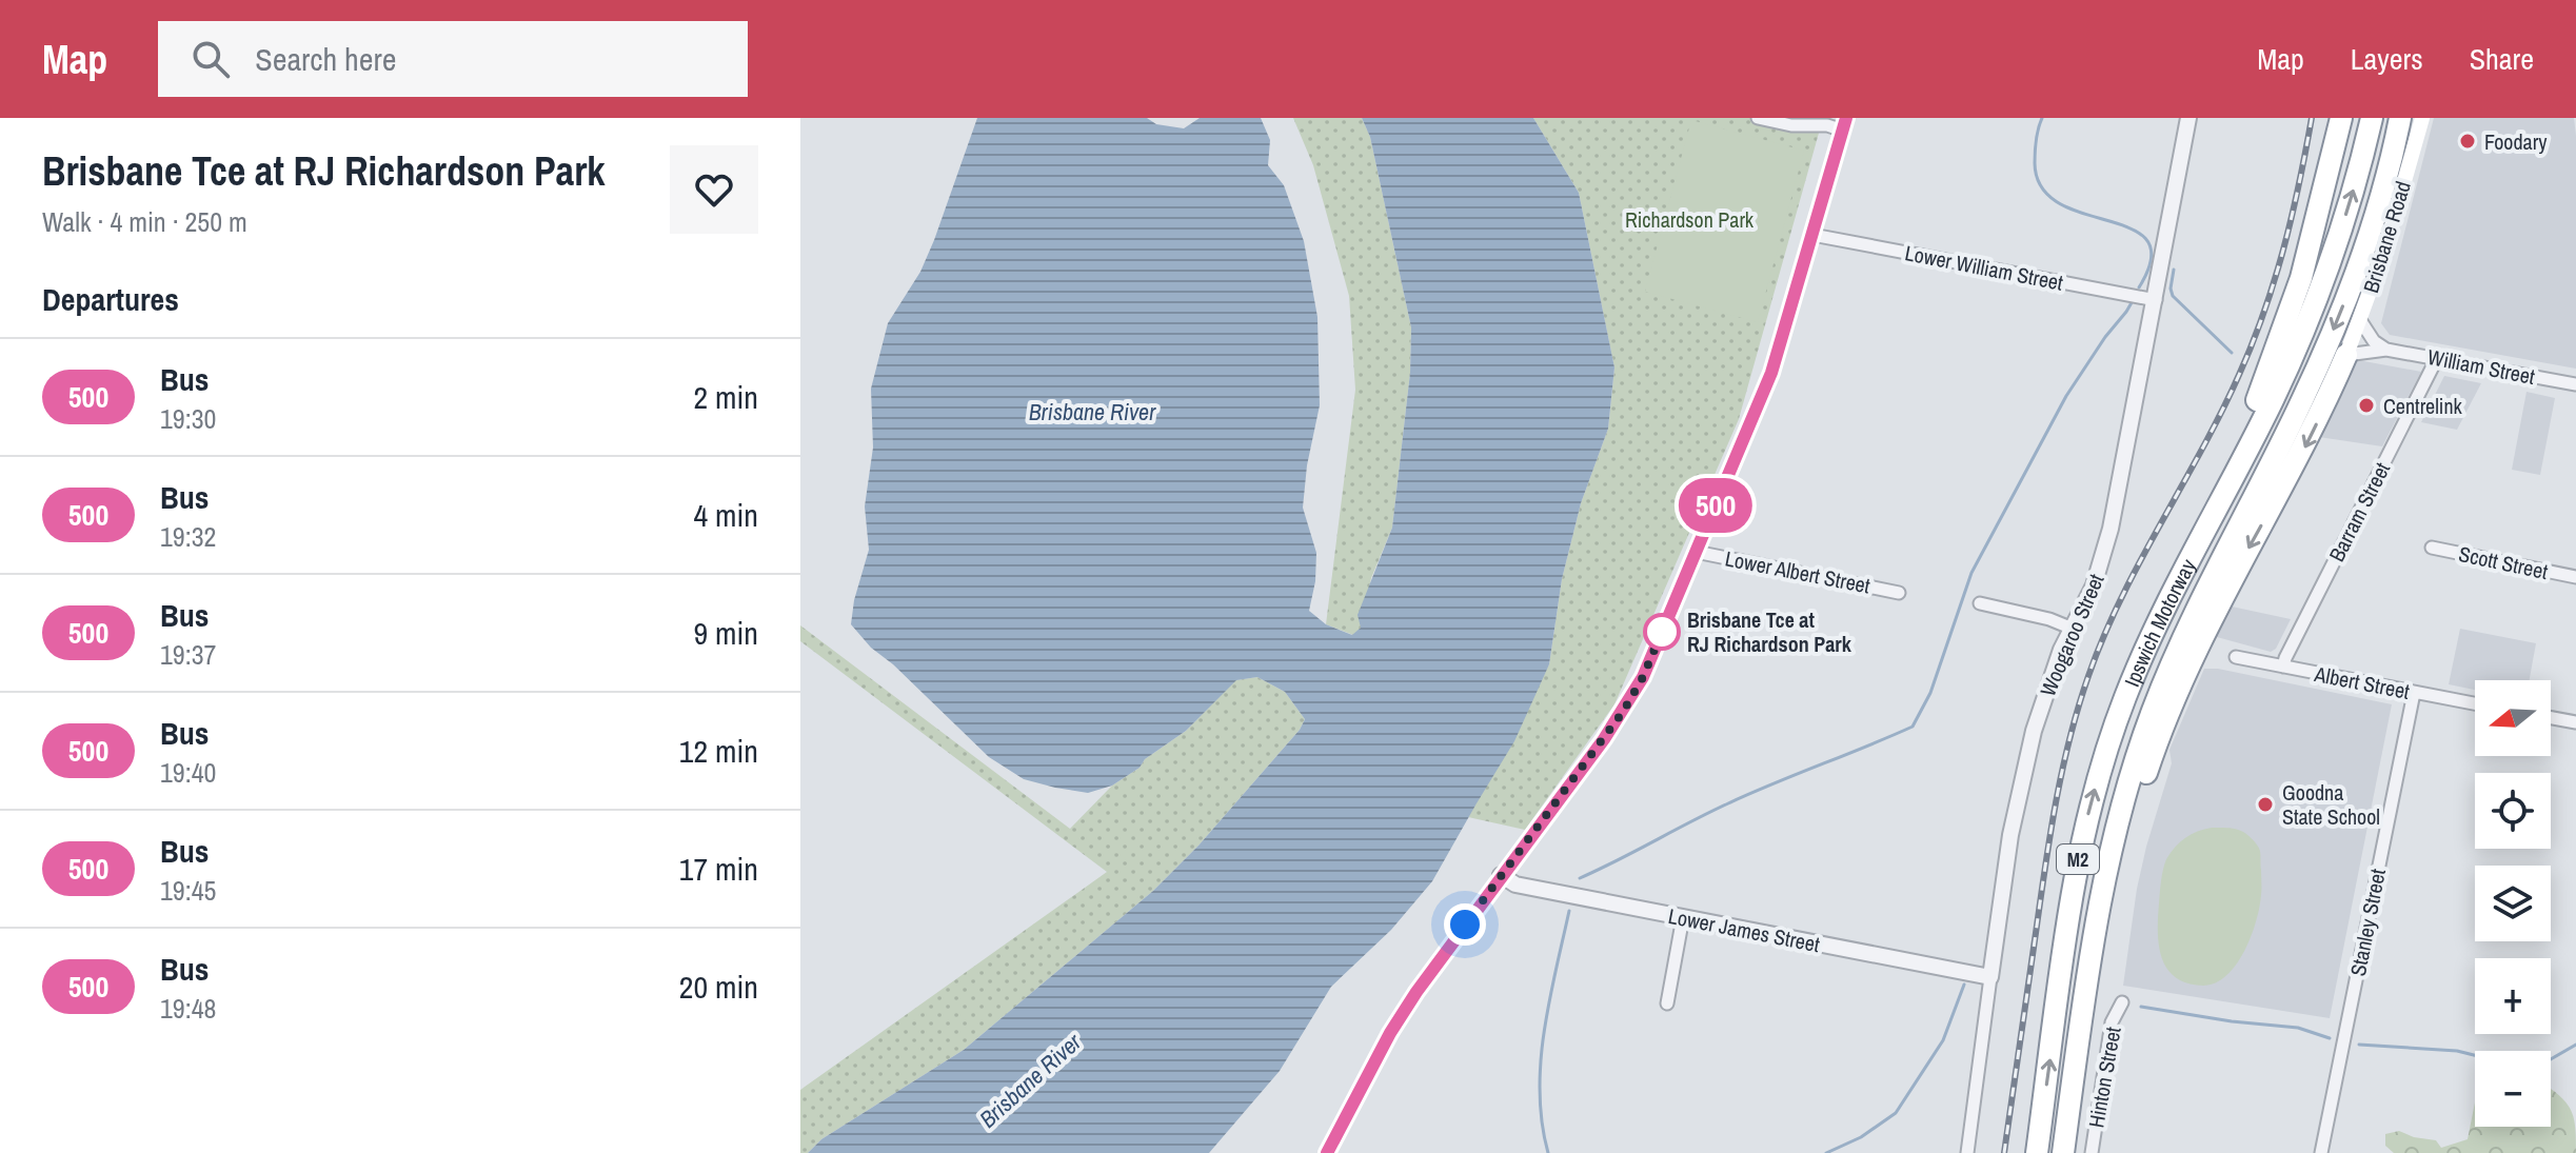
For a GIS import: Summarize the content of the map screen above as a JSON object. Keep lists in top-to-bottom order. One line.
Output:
{"streets":{"highway":["Ipswich Motorway","M2"],"main road":["Brisbane Road"],"street":["Lower William Street","William Street","Barram Street","Scott Street","Lower Albert Street","Woogaroo Street","Albert Street","Stanley Street","Lower James Street","Hinton Street"]},"crossings":[["Brisbane Road","William Street"],["Lower William Street","Woogaroo Street"],["William Street","Barram Street"],["Barram Street","Albert Street"],["Woogaroo Street","Lower James Street"],["Albert Street","Stanley Street"]],"water":["Brisbane River"],"parks":["Richardson Park"],"places":["Foodary","Centrelink","Brisbane Tce at RJ Richardson Park","Goodna State School"],"lines":["bus line 500"],"north":"left","page":{"header":"Map","search":"Search here","nav":["Map","Layers","Share"],"heading":[["Brisbane Tce at RJ Richardson Park","Walk · 4 min · 250 m"],"Departures"],"on_map":"500","list":[{"mark":"500","name":"Bus","note":"19:30","value":"2 min"},{"mark":"500","name":"Bus","note":"19:32","value":"4 min"},{"mark":"500","name":"Bus","note":"19:37","value":"9 min"},{"mark":"500","name":"Bus","note":"19:40","value":"12 min"},{"mark":"500","name":"Bus","note":"19:45","value":"17 min"},{"mark":"500","name":"Bus","note":"19:48","value":"20 min"}],"map_buttons":["+","−"]}}
